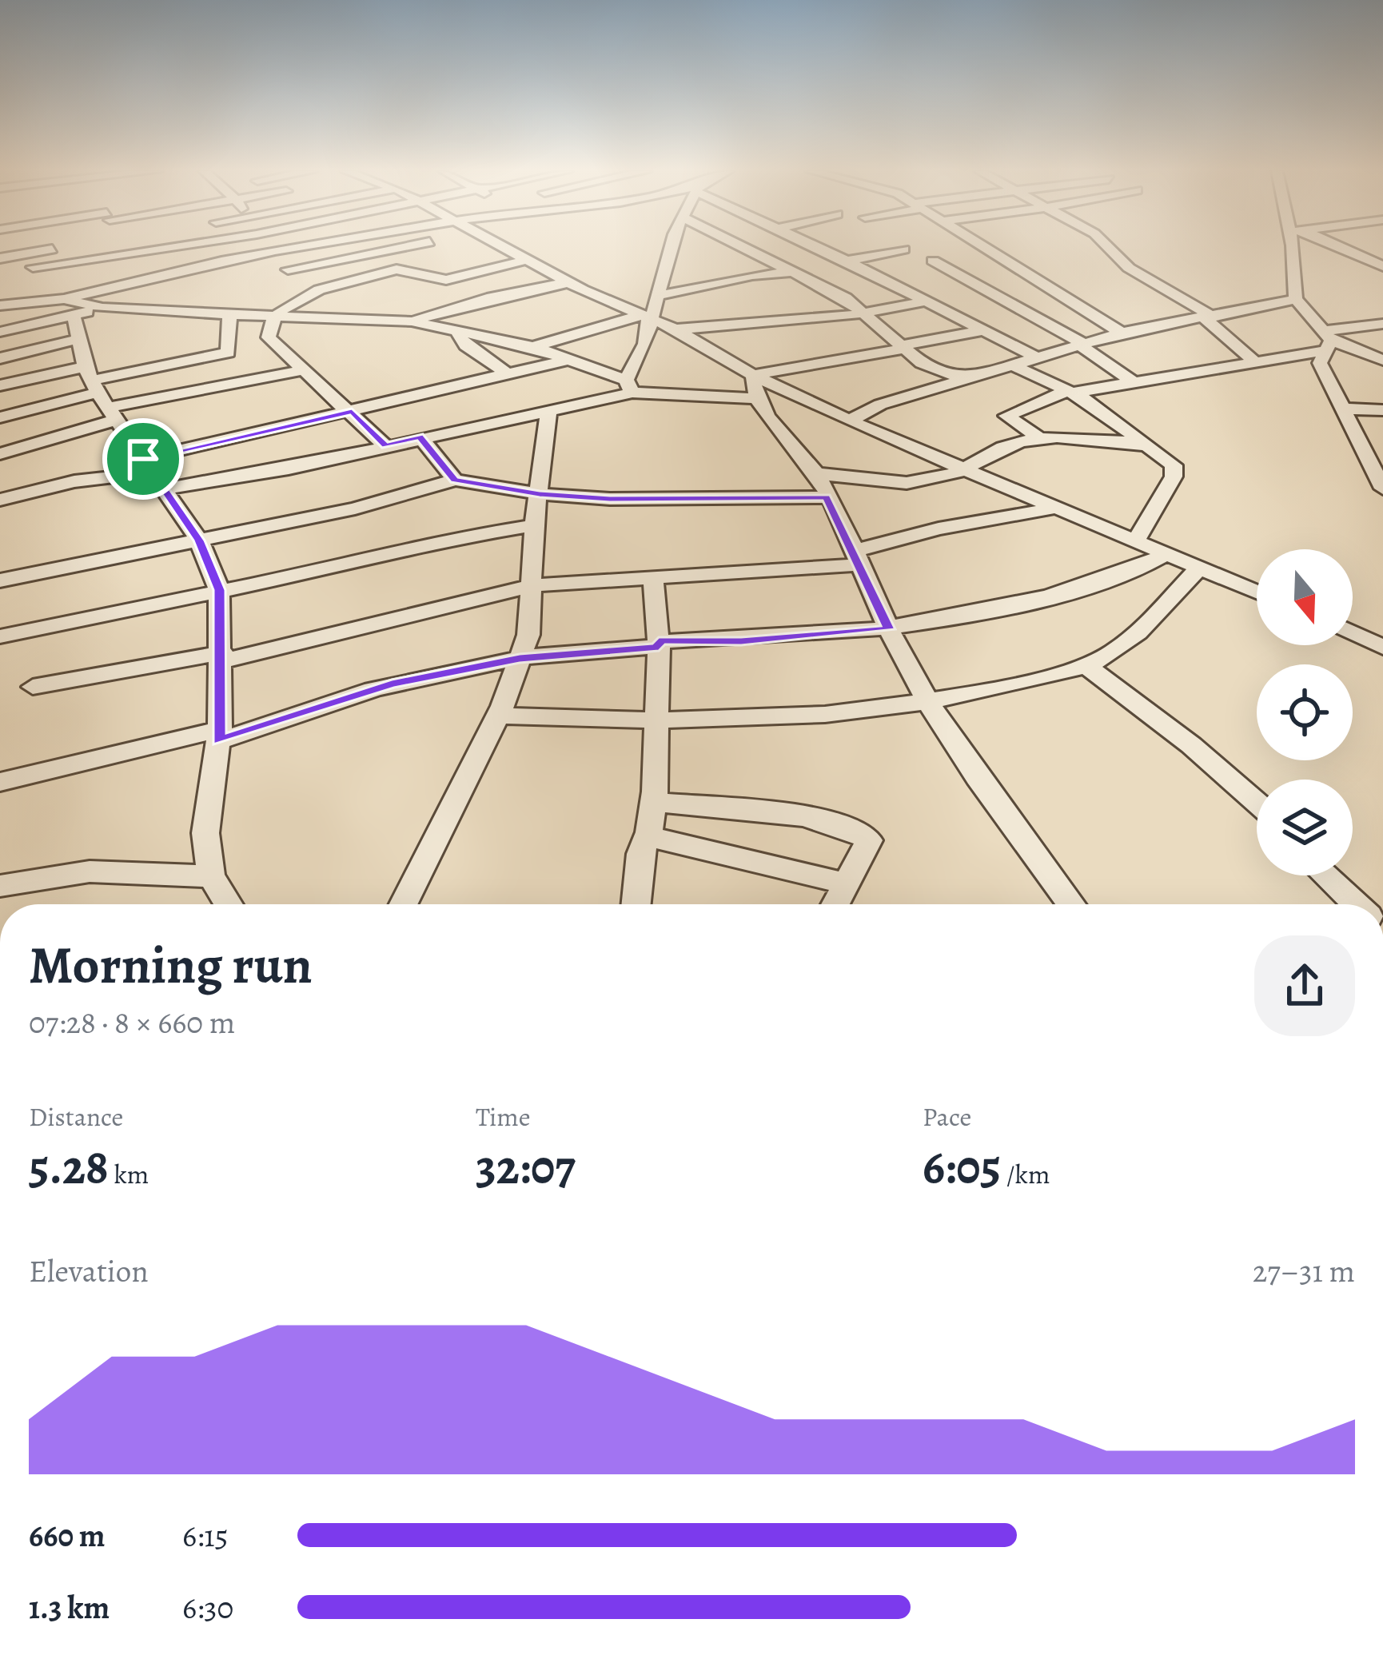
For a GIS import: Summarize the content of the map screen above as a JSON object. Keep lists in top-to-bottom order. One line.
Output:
{"north":"bottom","page":{"heading":["Morning run","07:28 · 8 × 660 m"],"stats":[["Distance","5.28 km"],["Time","32:07"],["Pace","6:05 /km"]],"chart":["Elevation","27–31 m"],"list":[{"name":"660 m","note":"6:15"},{"name":"1.3 km","note":"6:30"}]}}
